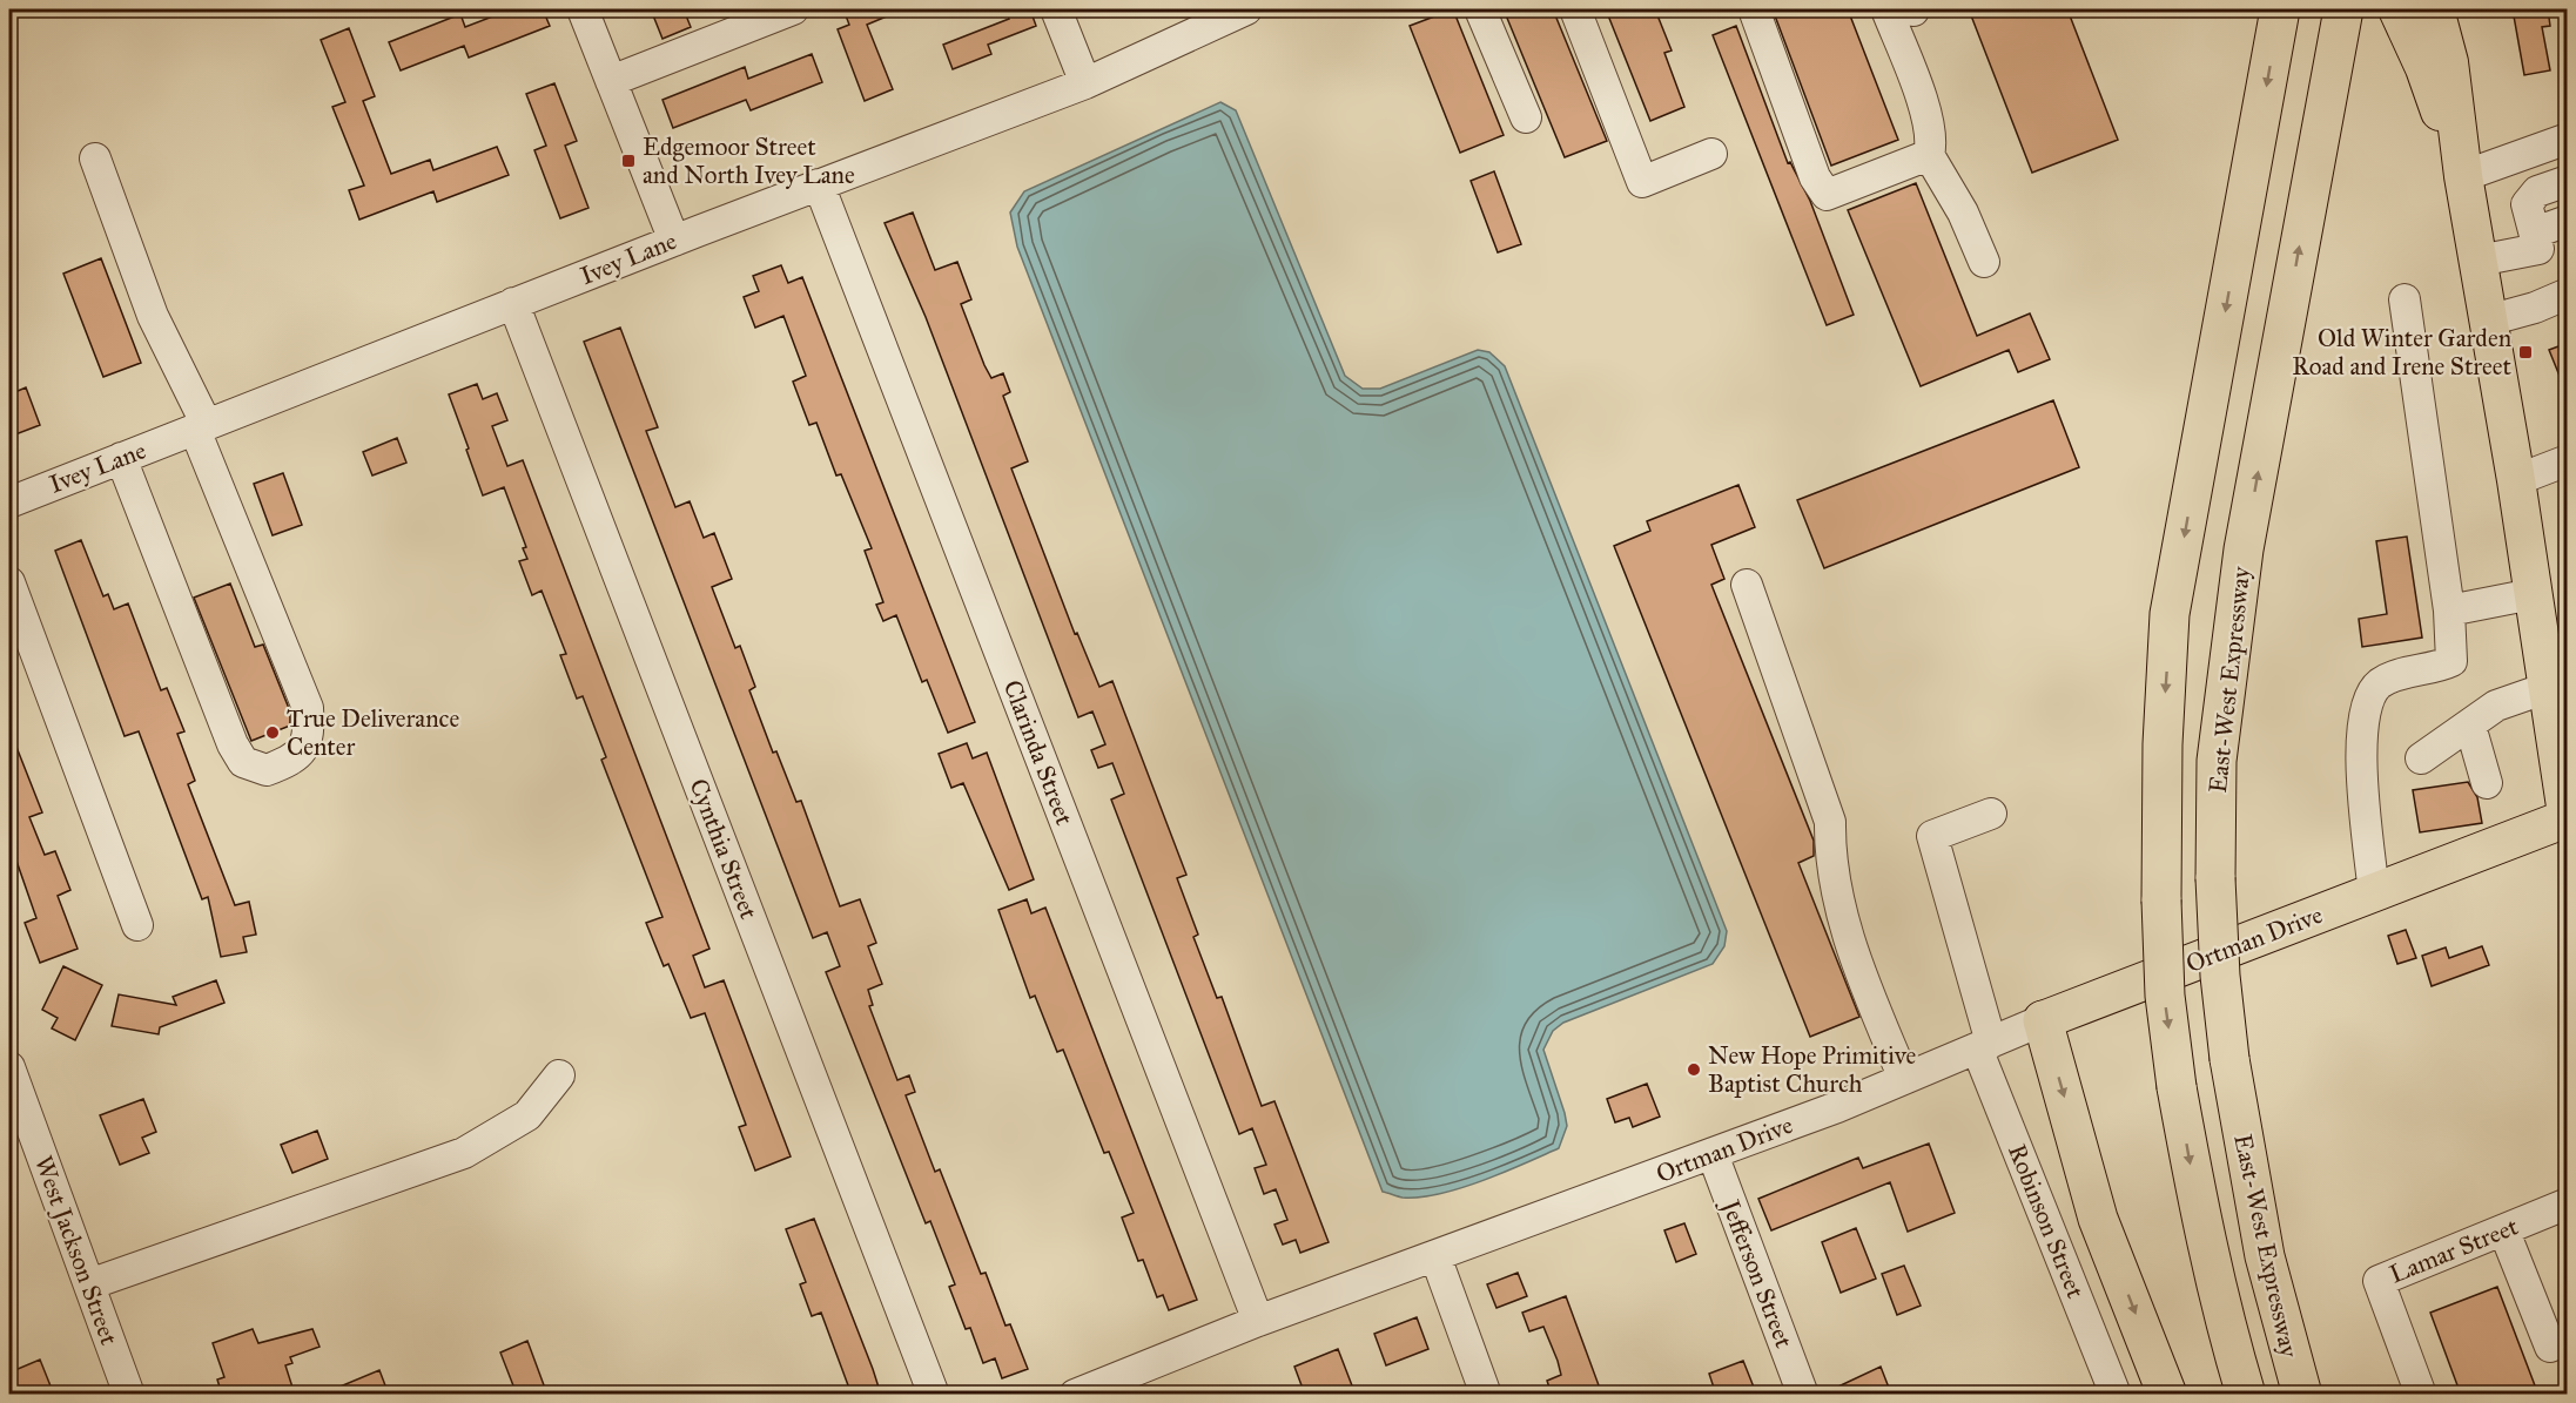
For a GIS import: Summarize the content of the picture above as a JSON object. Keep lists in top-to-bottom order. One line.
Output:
{"streets":{"highway":["East-West Expressway"],"main road":["Ortman Drive"],"street":["Ivey Lane","Clarinda Street","Cynthia Street","Robinson Street","West Jackson Street","Lamar Street","Jefferson Street"]},"crossings":[["Ivey Lane","Clarinda Street"],["Ivey Lane","Cynthia Street"],["Clarinda Street","Ortman Drive"],["Ortman Drive","Robinson Street"],["Ortman Drive","Jefferson Street"]],"places":{"transit":["Edgemoor Street and North Ivey Lane","Old Winter Garden Road and Irene Street"],"other":["True Deliverance Center","New Hope Primitive Baptist Church"]}}
